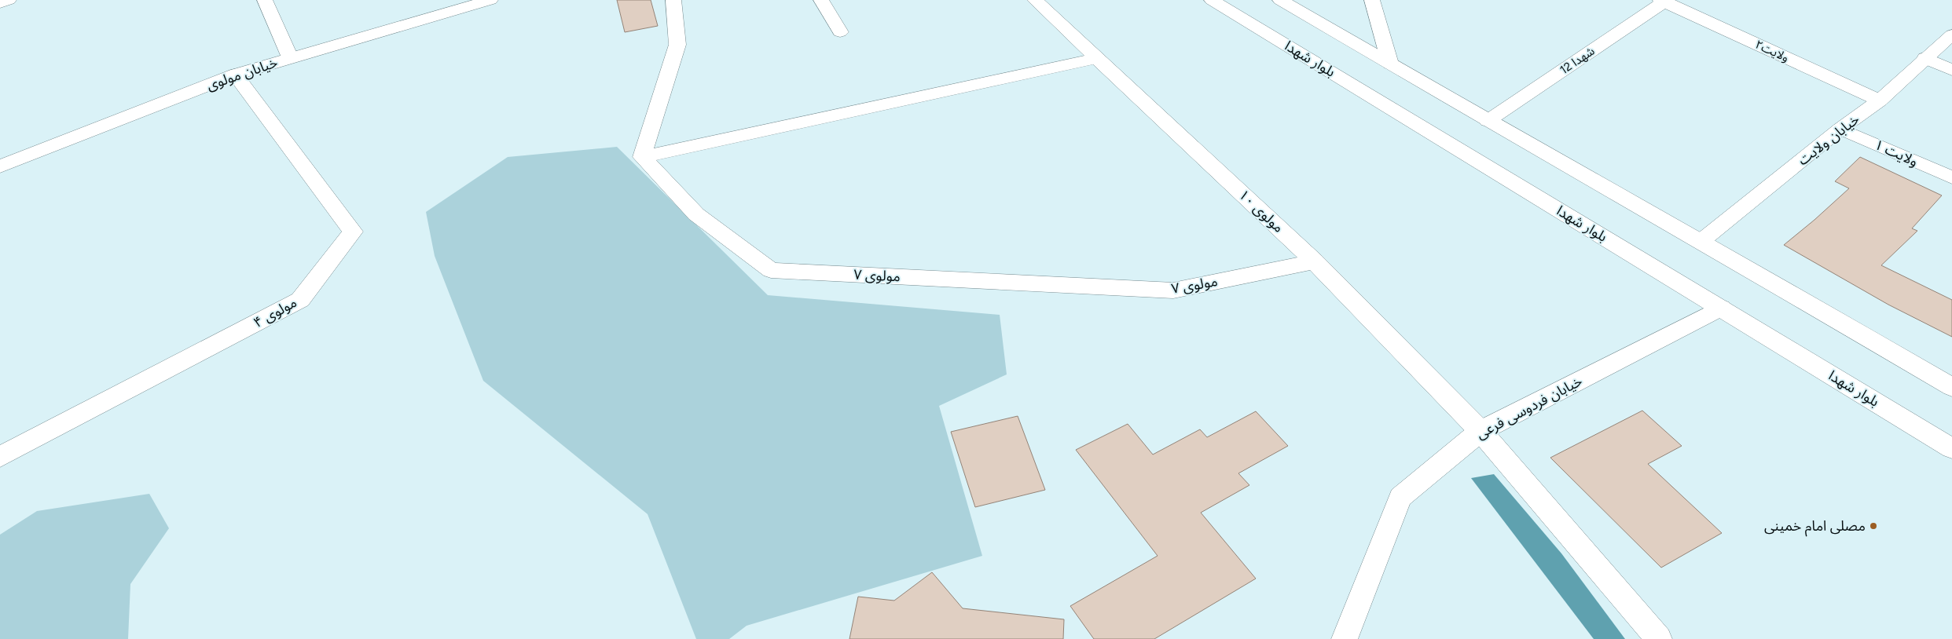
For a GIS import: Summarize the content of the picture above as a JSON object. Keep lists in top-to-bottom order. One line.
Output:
{"streets":{"street":["ولایت۲","بلوار شهدا","شهدا 12","خیابان مولوی","خیابان ولایت","ولایت ۱","مولوی ۱۰","مولوی ۷","مولوی ۴","خیابان فردوسی فرعی"]},"crossings":[["ولایت۲","شهدا 12"],["ولایت۲","خیابان ولایت"],["بلوار شهدا","خیابان فردوسی فرعی"],["خیابان مولوی","مولوی ۴"],["خیابان ولایت","ولایت ۱"],["مولوی ۱۰","مولوی ۷"],["مولوی ۱۰","خیابان فردوسی فرعی"]],"places":["مصلی امام خمینی"]}
